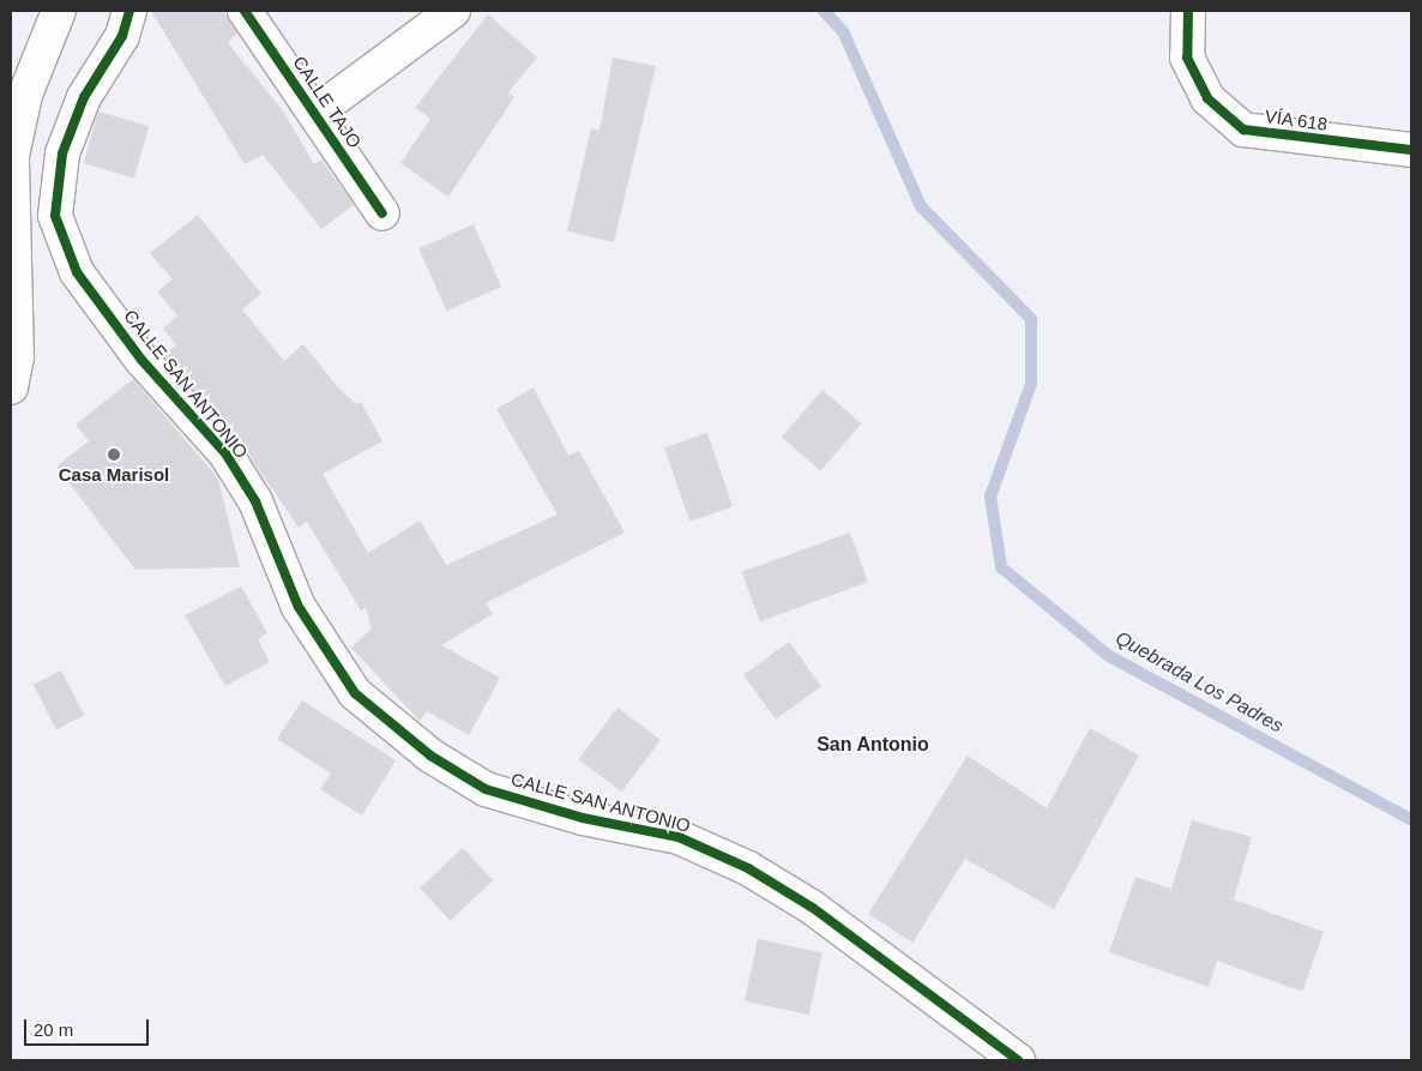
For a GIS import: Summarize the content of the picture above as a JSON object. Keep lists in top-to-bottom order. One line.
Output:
{"streets":{"street":["CALLE TAJO","VÍA 618","CALLE SAN ANTONIO"]},"districts":["San Antonio"],"water":["Quebrada Los Padres"],"places":["Casa Marisol"],"scale_bar":"20 m"}
